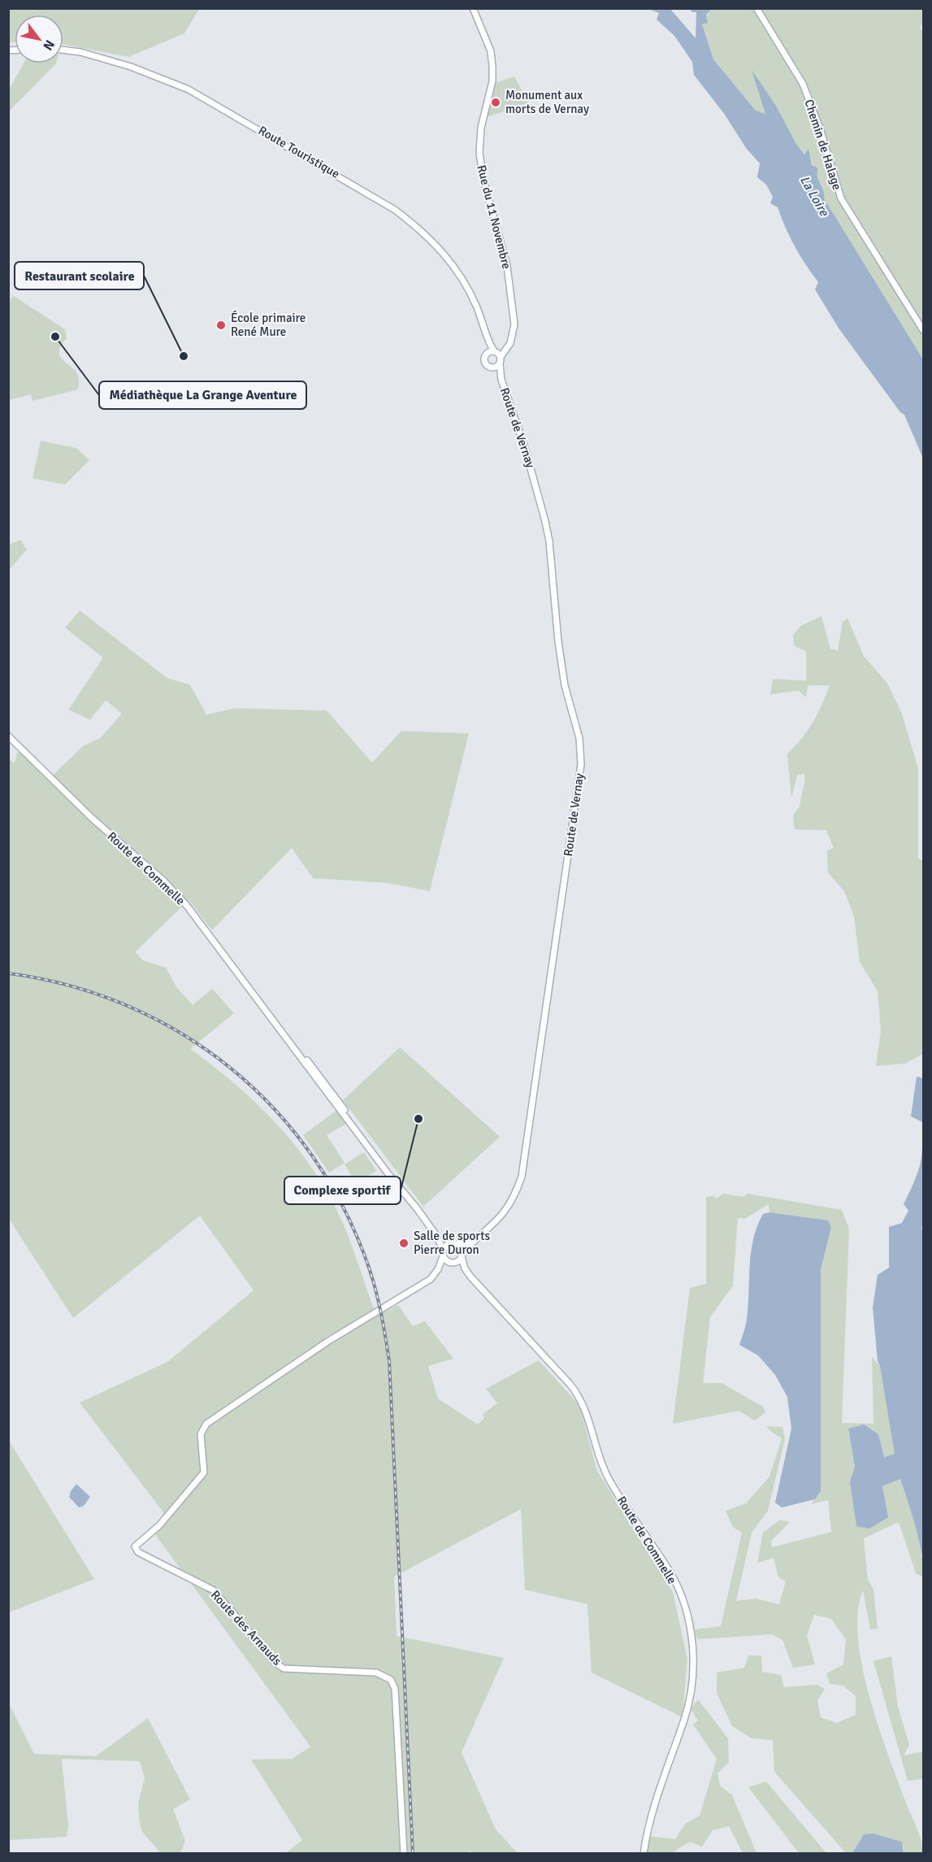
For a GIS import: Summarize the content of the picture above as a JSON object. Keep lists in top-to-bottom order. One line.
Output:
{"streets":{"street":["Chemin de Halage","Route Touristique","Rue du 11 Novembre","Route de Vernay","Route de Commelle","Route des Arnauds"]},"crossings":[["Route Touristique","Rue du 11 Novembre"],["Route Touristique","Route de Vernay"],["Rue du 11 Novembre","Route de Vernay"],["Route de Vernay","Route de Commelle"],["Route de Vernay","Route des Arnauds"],["Route de Commelle","Route des Arnauds"]],"water":["La Loire"],"places":["Monument aux morts de Vernay","École primaire René Mure","Médiathèque La Grange Aventure","Restaurant scolaire","Complexe sportif","Salle de sports Pierre Duron"],"north":"bottom right"}
